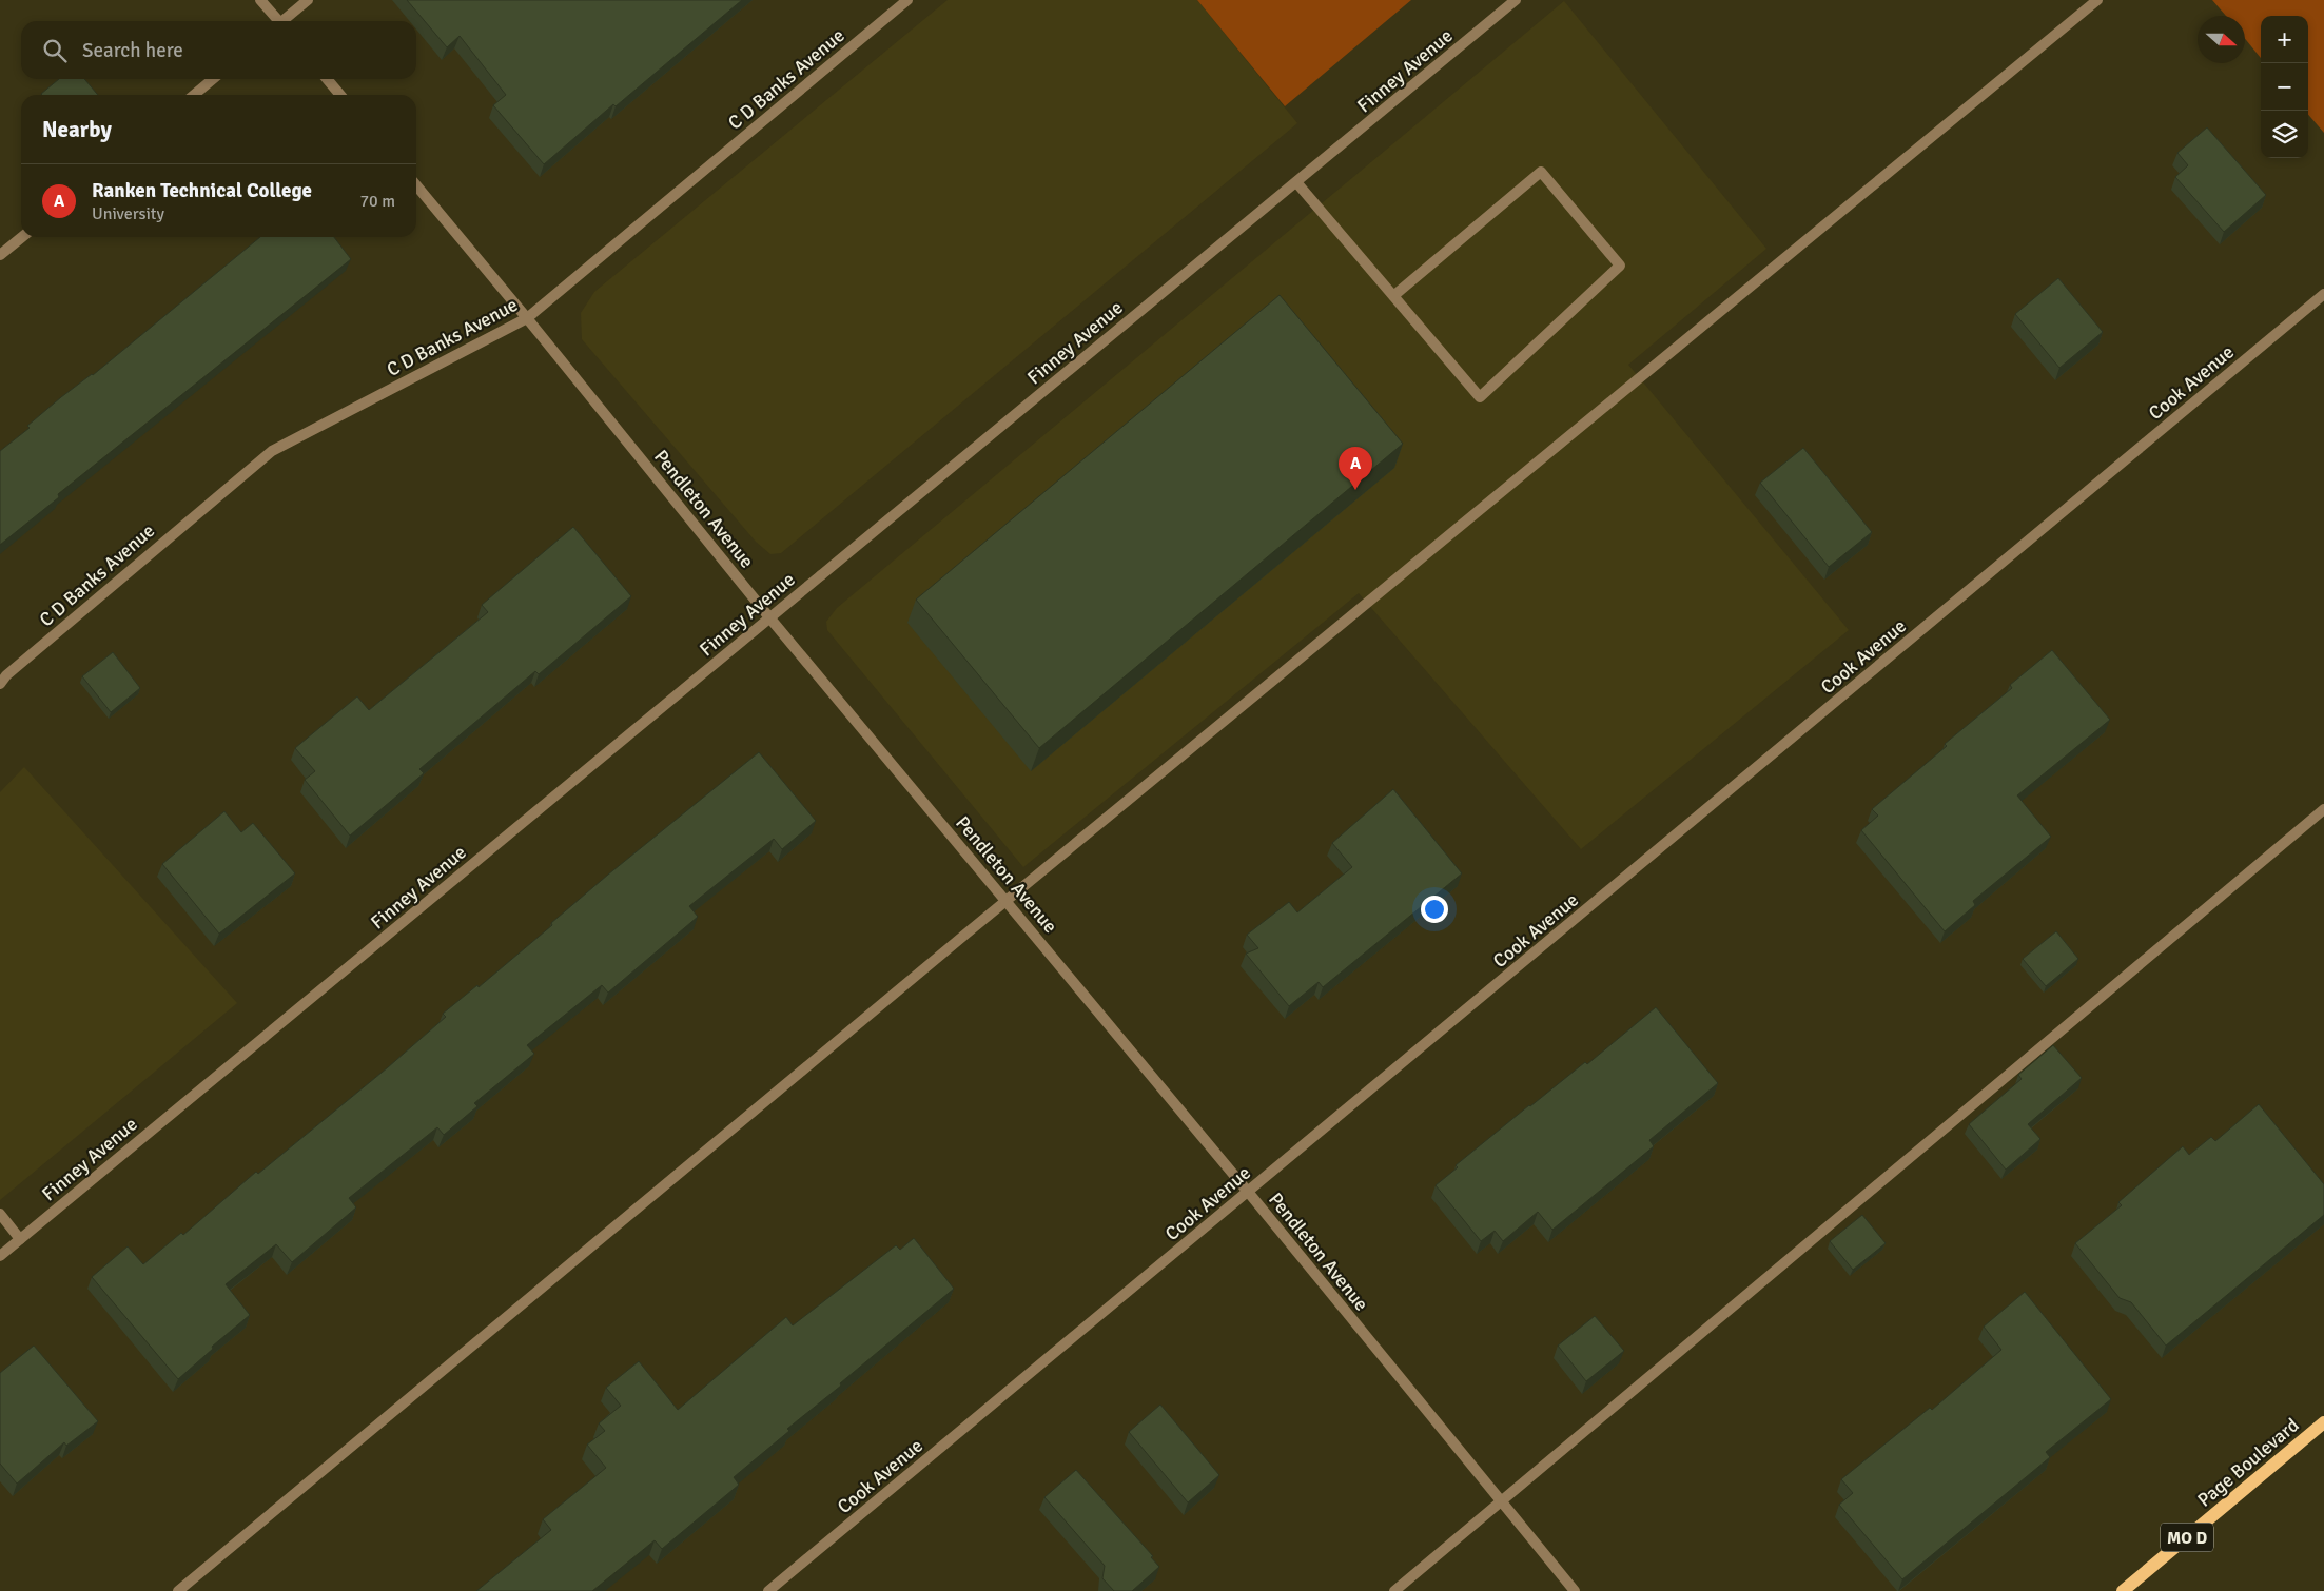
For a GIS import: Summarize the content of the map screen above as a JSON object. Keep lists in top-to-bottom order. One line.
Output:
{"streets":{"main road":["Page Boulevard","MO D"],"street":["Finney Avenue","C D Banks Avenue","Cook Avenue","Pendleton Avenue"]},"crossings":[["Finney Avenue","Pendleton Avenue"],["C D Banks Avenue","Pendleton Avenue"],["Cook Avenue","Pendleton Avenue"]],"north":"right","page":{"map_buttons":["+","−"],"search":"Search here","heading":"Nearby","list":[{"mark":"A","name":"Ranken Technical College","note":"University","value":"70 m"}],"pins":"A"}}
